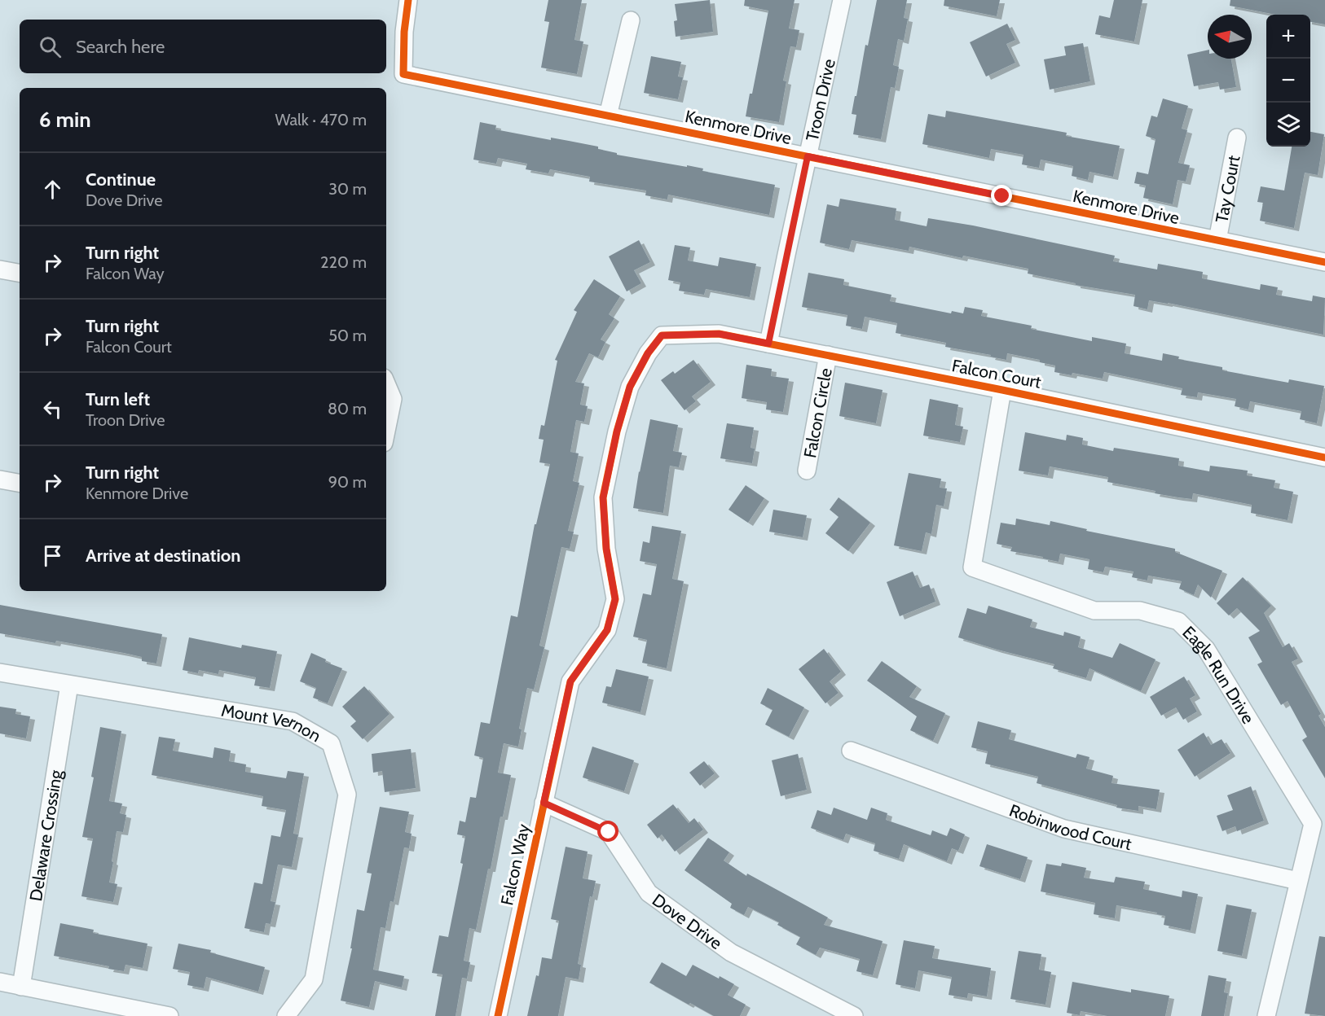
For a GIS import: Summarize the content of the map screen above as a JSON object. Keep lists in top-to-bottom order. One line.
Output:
{"streets":{"street":["Troon Drive","Kenmore Drive","Tay Court","Falcon Court","Falcon Circle","Eagle Run Drive","Mount Vernon","Robinwood Court","Delaware Crossing","Falcon Way","Dove Drive"]},"crossings":[["Troon Drive","Kenmore Drive"],["Troon Drive","Falcon Court"],["Kenmore Drive","Tay Court"],["Falcon Court","Falcon Circle"],["Falcon Court","Eagle Run Drive"],["Falcon Court","Falcon Way"],["Eagle Run Drive","Robinwood Court"],["Mount Vernon","Delaware Crossing"],["Falcon Way","Dove Drive"]],"north":"left","page":{"map_buttons":["+","−"],"search":"Search here","heading":["6 min","Walk · 470 m"],"list":[["Continue","Dove Drive","30 m"],["Turn right","Falcon Way","220 m"],["Turn right","Falcon Court","50 m"],["Turn left","Troon Drive","80 m"],["Turn right","Kenmore Drive","90 m"],"Arrive at destination"]}}
